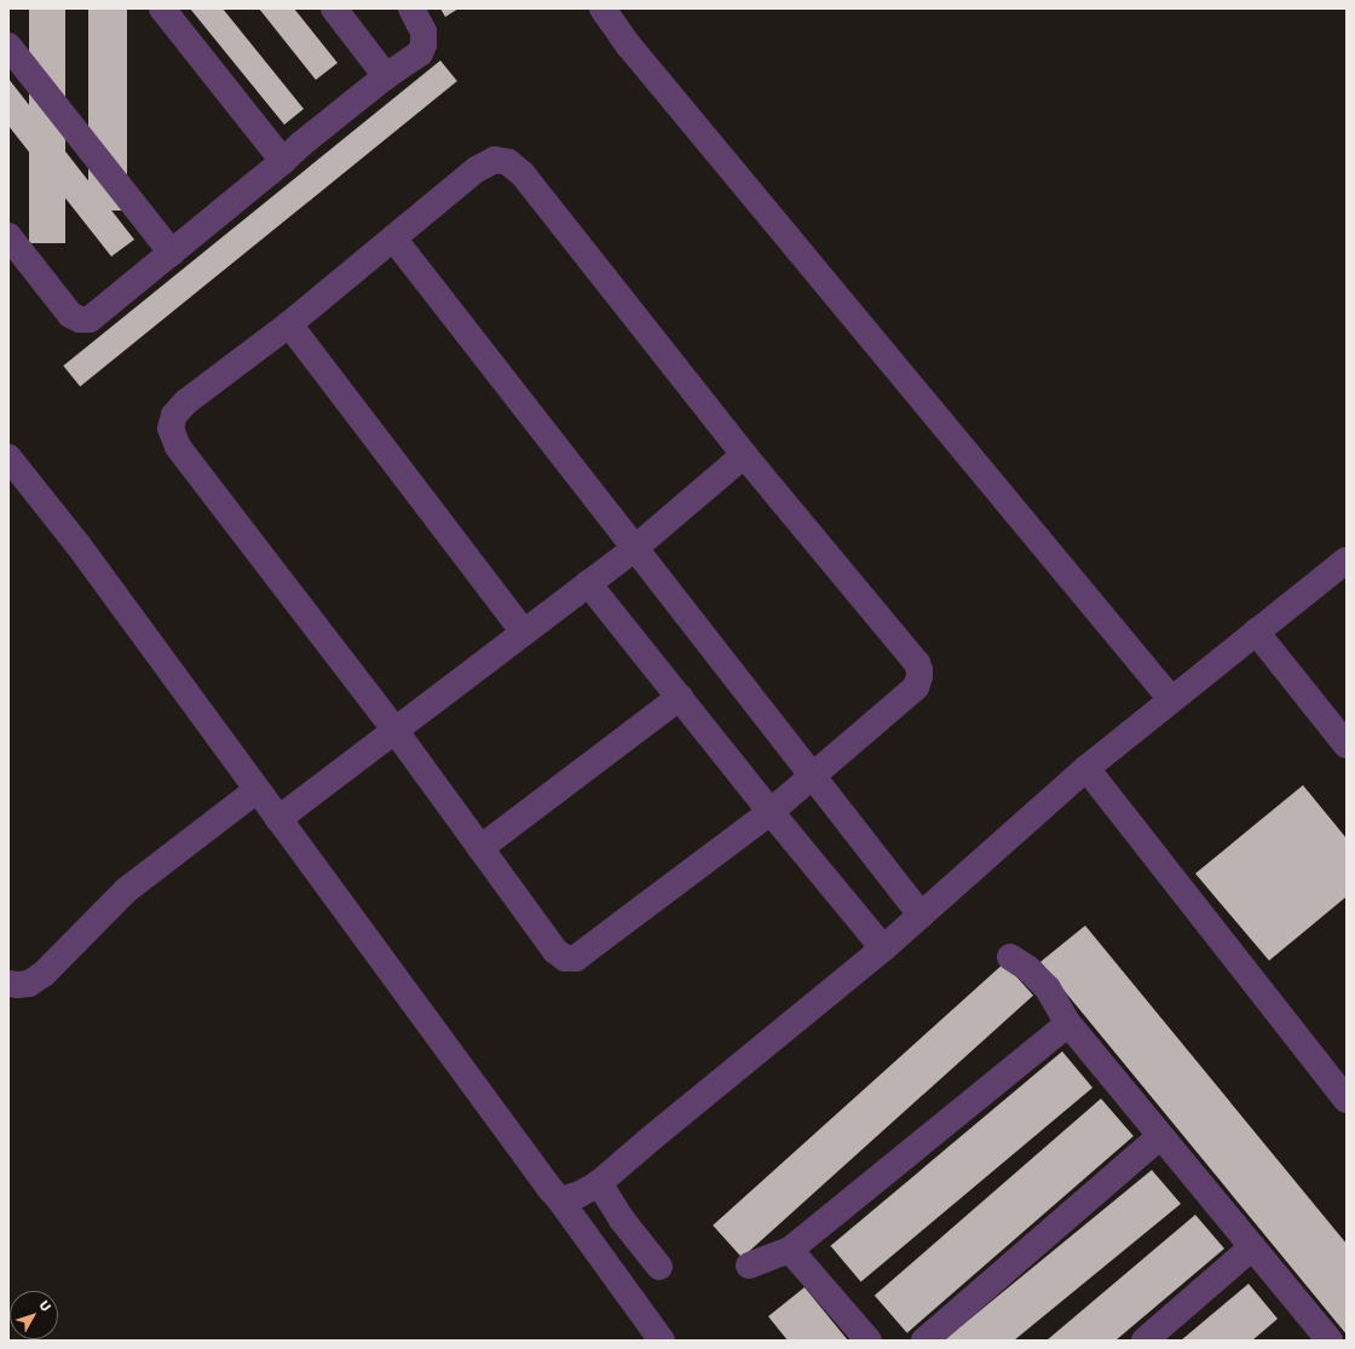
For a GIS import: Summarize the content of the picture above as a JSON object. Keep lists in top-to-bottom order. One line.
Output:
{"north":"top right"}
